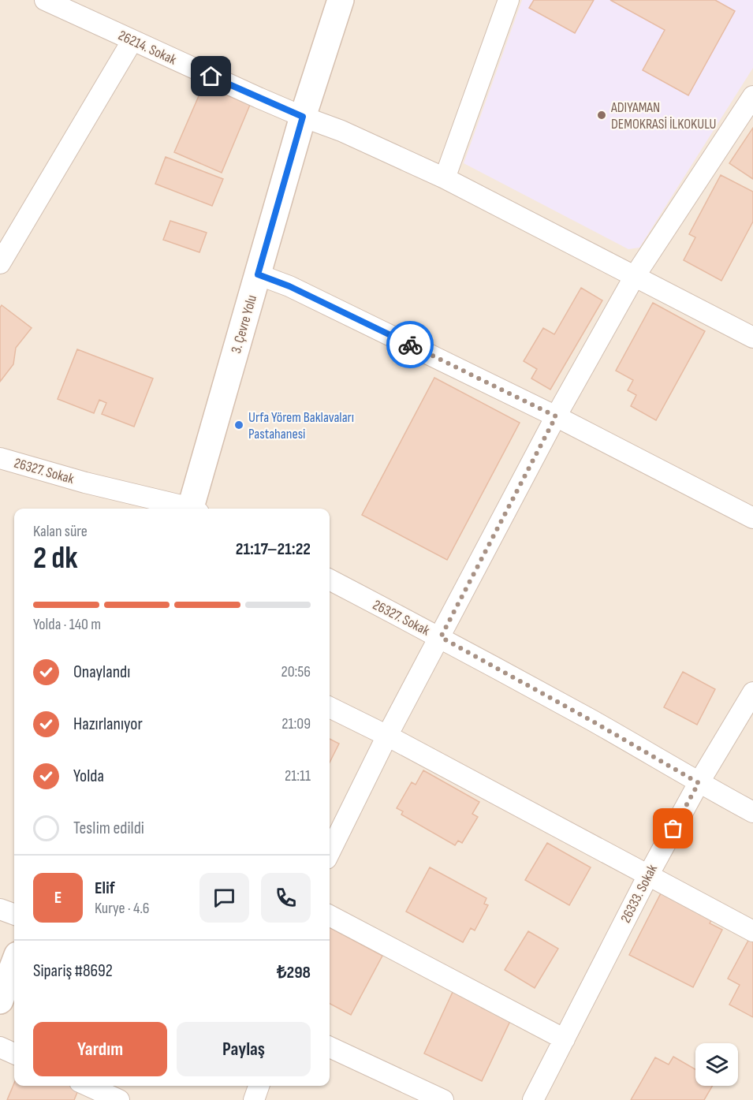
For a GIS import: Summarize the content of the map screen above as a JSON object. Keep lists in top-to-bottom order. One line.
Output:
{"streets":{"main road":["3. Çevre Yolu"],"street":["26214. Sokak","26327. Sokak","26333. Sokak"]},"crossings":[["26214. Sokak","3. Çevre Yolu"],["26327. Sokak","26333. Sokak"]],"places":["ADIYAMAN DEMOKRASİ İLKOKULU","Urfa Yörem Baklavaları Pastahanesi"],"page":{"heading":["2 dk","Kalan süre","21:17–21:22"],"panel":["Elif","Kurye · 4.6","Sipariş #8692","₺298"],"bar":"Yolda · 140 m","list":[["Onaylandı","20:56"],["Hazırlanıyor","21:09"],["Yolda","21:11"],"Teslim edildi"],"round":"E","buttons":["Yardım","Paylaş"]}}
